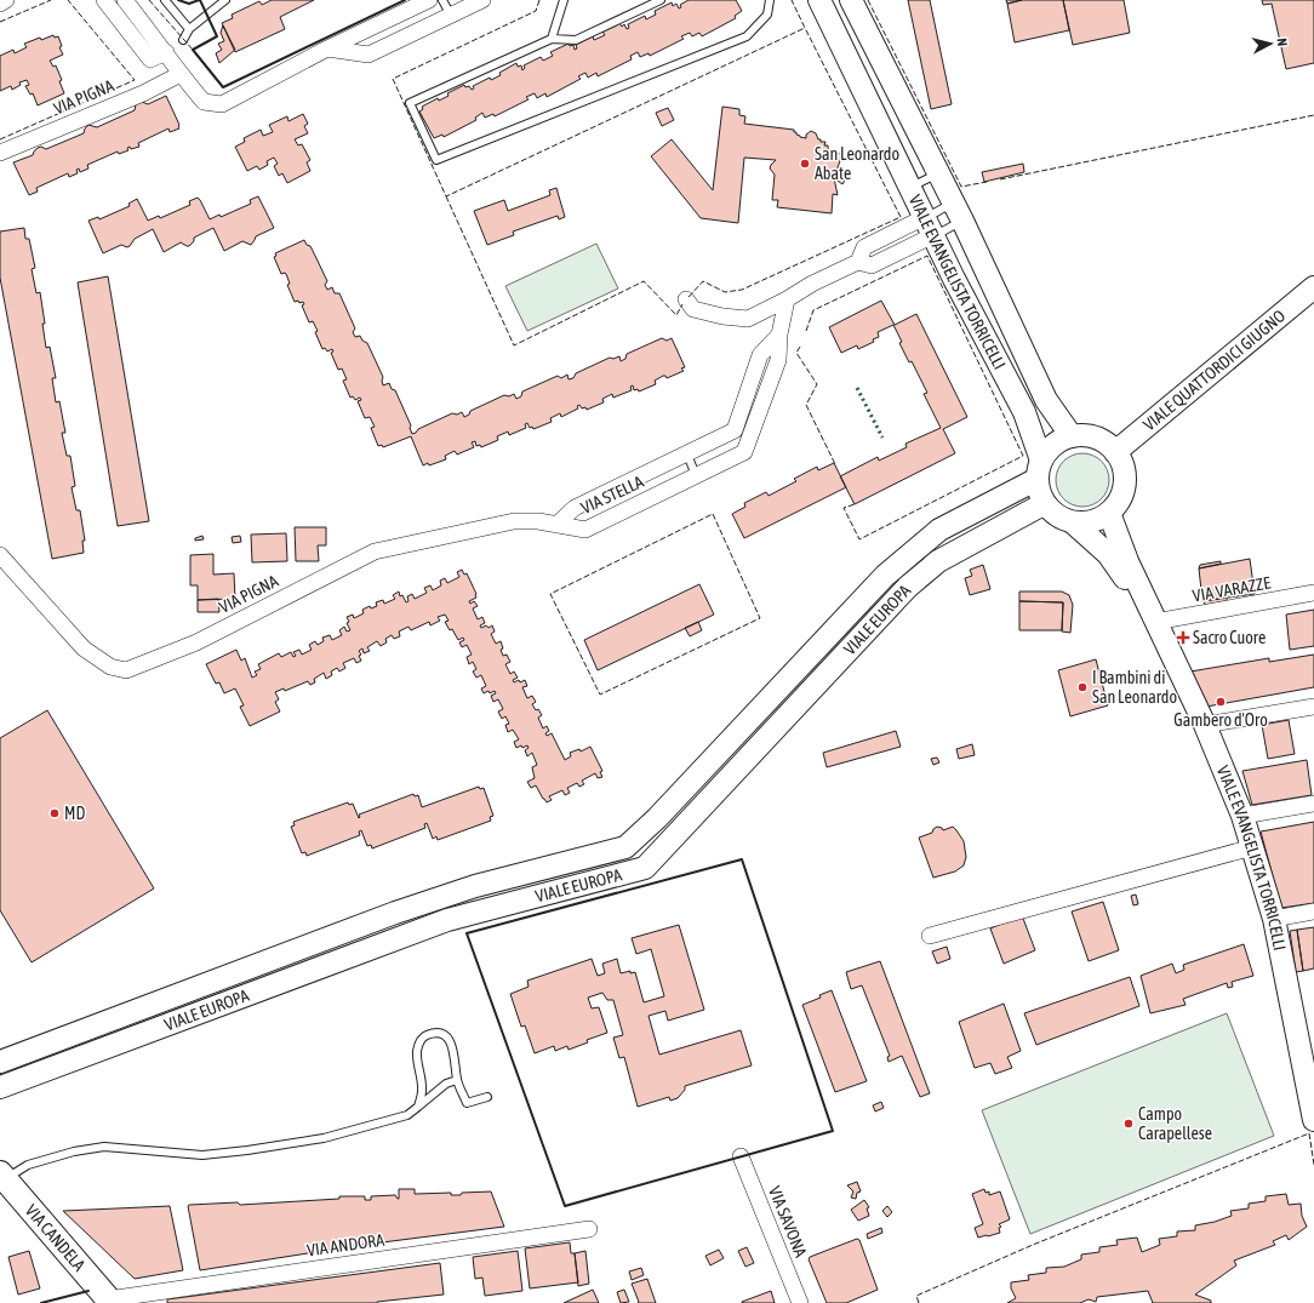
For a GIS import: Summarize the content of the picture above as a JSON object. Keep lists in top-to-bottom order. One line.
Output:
{"streets":{"main road":["VIA CANDELA"],"street":["VIA PIGNA","VIALE EVANGELISTA TORRICELLI","VIALE QUATTORDICI GIUGNO","VIA STELLA","VIA VARAZZE","VIALE EUROPA","VIA SAVONA","VIA ANDORA"]},"crossings":[["VIA PIGNA","VIA STELLA"],["VIALE EVANGELISTA TORRICELLI","VIALE QUATTORDICI GIUGNO"],["VIALE EVANGELISTA TORRICELLI","VIA VARAZZE"],["VIALE EVANGELISTA TORRICELLI","VIALE EUROPA"],["VIALE QUATTORDICI GIUGNO","VIALE EUROPA"],["VIA CANDELA","VIA ANDORA"]],"places":{"other":["San Leonardo Abate","I Bambini di San Leonardo","Gambero d'Oro","MD","Campo Carapellese"],"health":["Sacro Cuore"]},"north":"right"}
